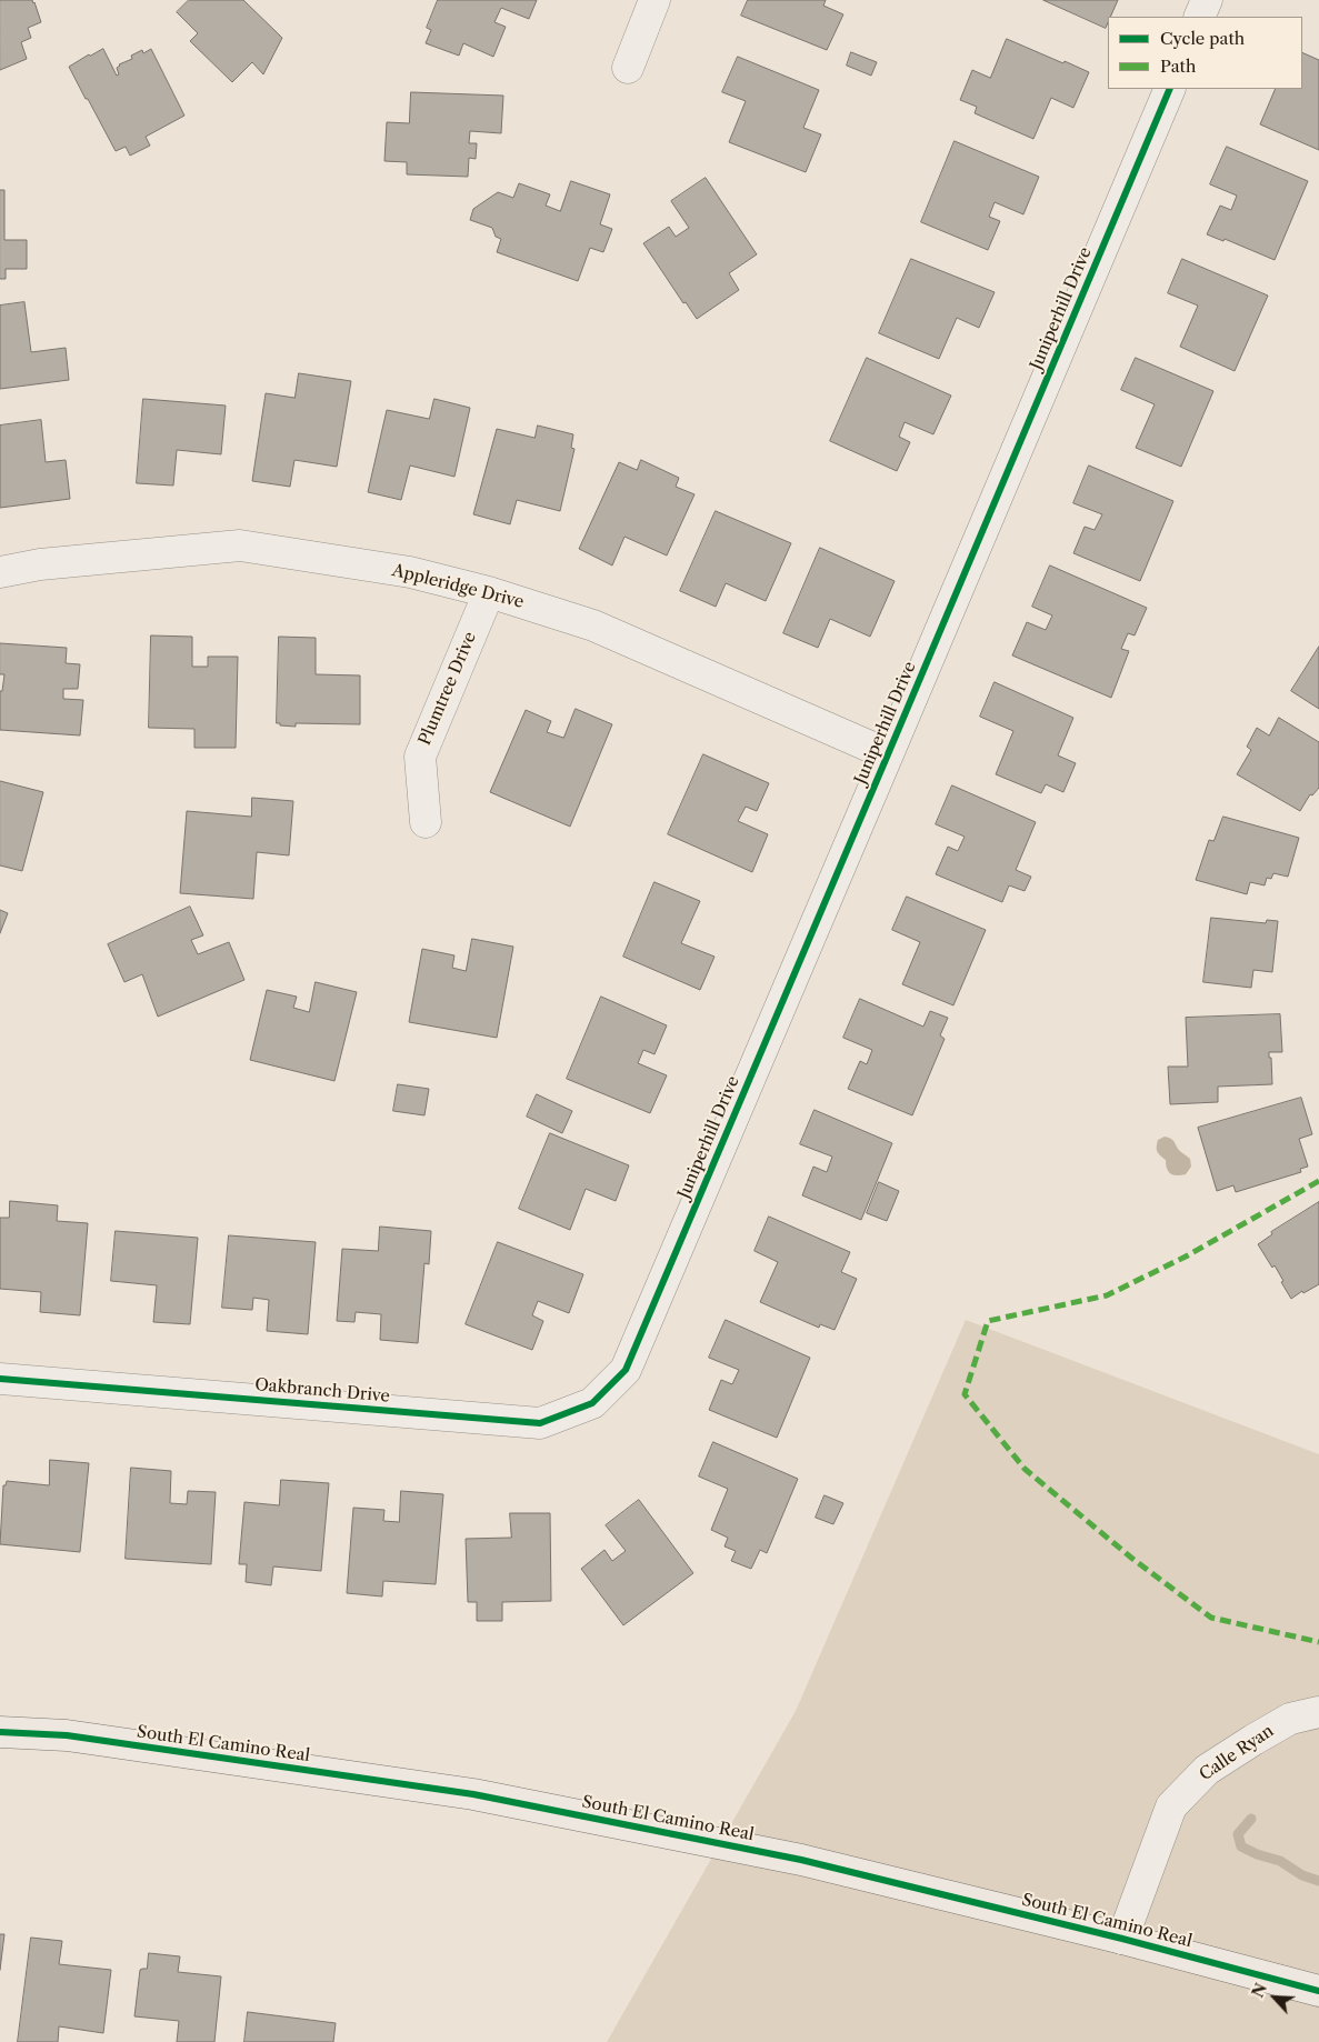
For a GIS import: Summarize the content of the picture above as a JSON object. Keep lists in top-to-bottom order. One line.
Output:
{"streets":{"main road":["South El Camino Real"],"street":["Juniperhill Drive","Appleridge Drive","Plumtree Drive","Oakbranch Drive","Calle Ryan"]},"crossings":[["Juniperhill Drive","Appleridge Drive"],["Juniperhill Drive","Oakbranch Drive"],["Appleridge Drive","Plumtree Drive"],["South El Camino Real","Calle Ryan"]],"legend":["Cycle path","Path"],"north":"top left"}
